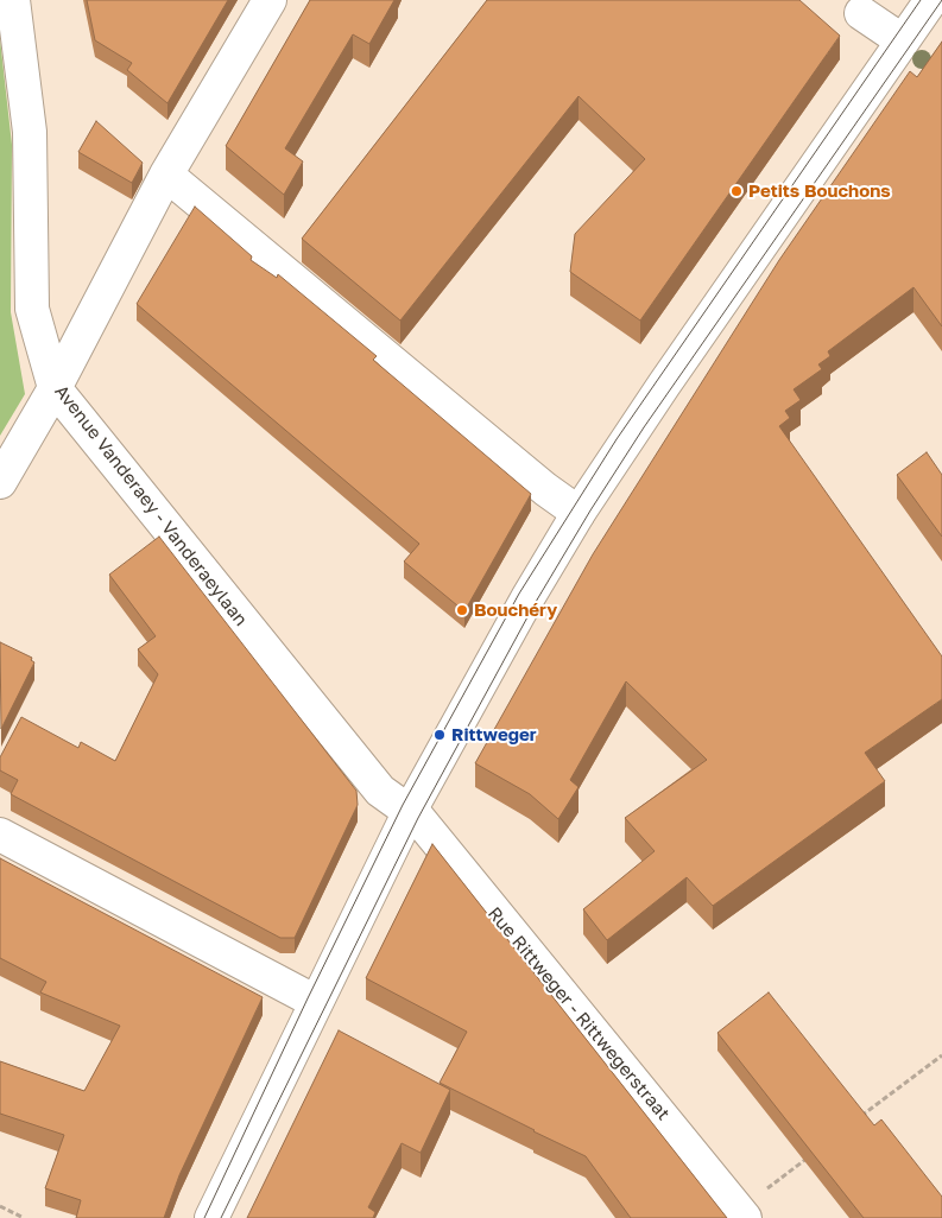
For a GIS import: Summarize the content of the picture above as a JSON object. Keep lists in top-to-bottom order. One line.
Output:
{"streets":{"street":["Avenue Vanderaey - Vanderaeylaan","Rue Rittweger - Rittwegerstraat"]},"crossings":[["Avenue Vanderaey - Vanderaeylaan","Rue Rittweger - Rittwegerstraat"]],"places":["Petits Bouchons","Bouchéry","Rittweger"]}
